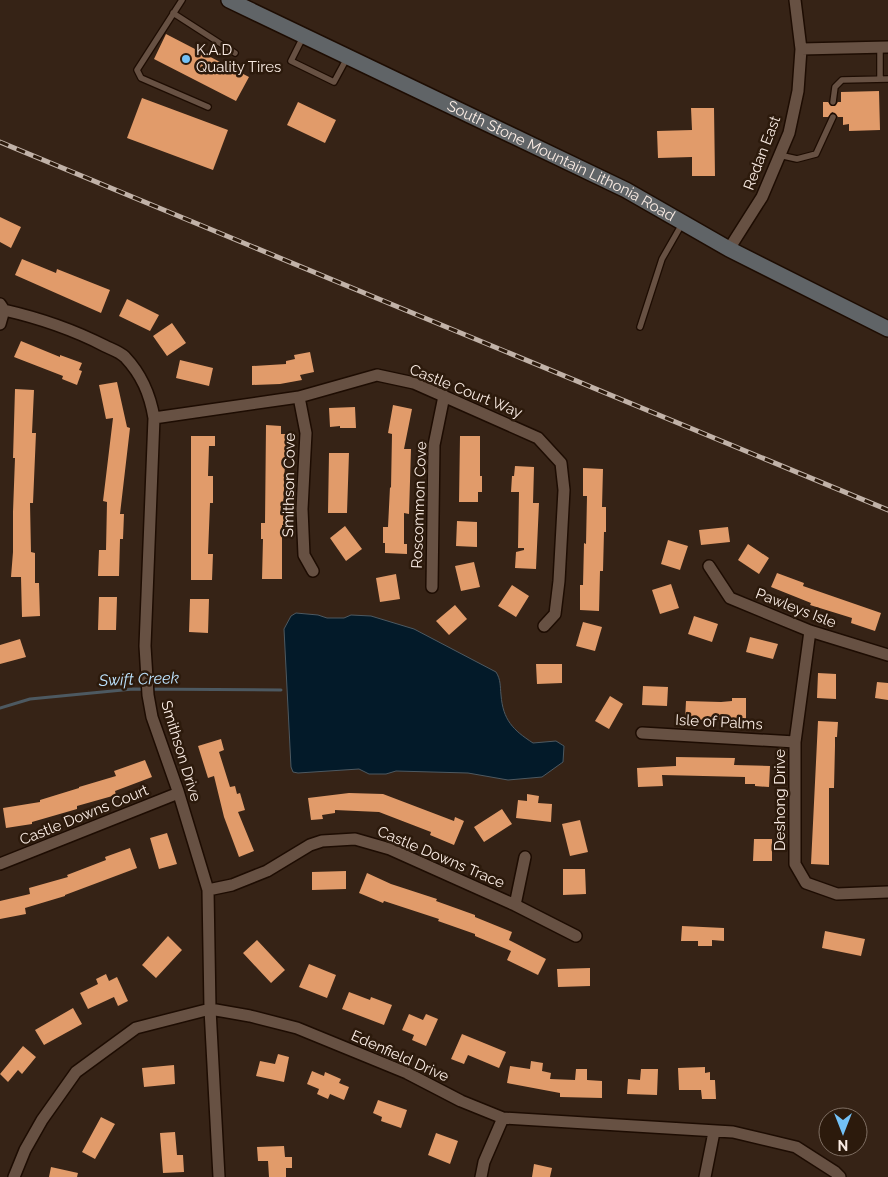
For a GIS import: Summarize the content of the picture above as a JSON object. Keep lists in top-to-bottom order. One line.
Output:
{"streets":{"main road":["South Stone Mountain Lithonia Road"],"street":["Redan East","Castle Court Way","Smithson Cove","Roscommon Cove","Pawleys Isle","Isle of Palms","Smithson Drive","Deshong Drive","Castle Downs Court","Castle Downs Trace","Edenfield Drive"]},"crossings":[["Redan East","South Stone Mountain Lithonia Road"],["Castle Court Way","Smithson Cove"],["Castle Court Way","Roscommon Cove"],["Castle Court Way","Smithson Drive"],["Pawleys Isle","Deshong Drive"],["Isle of Palms","Deshong Drive"],["Smithson Drive","Castle Downs Court"],["Smithson Drive","Castle Downs Trace"],["Smithson Drive","Edenfield Drive"]],"water":["Swift Creek"],"places":["K.A.D Quality Tires"],"north":"bottom"}
